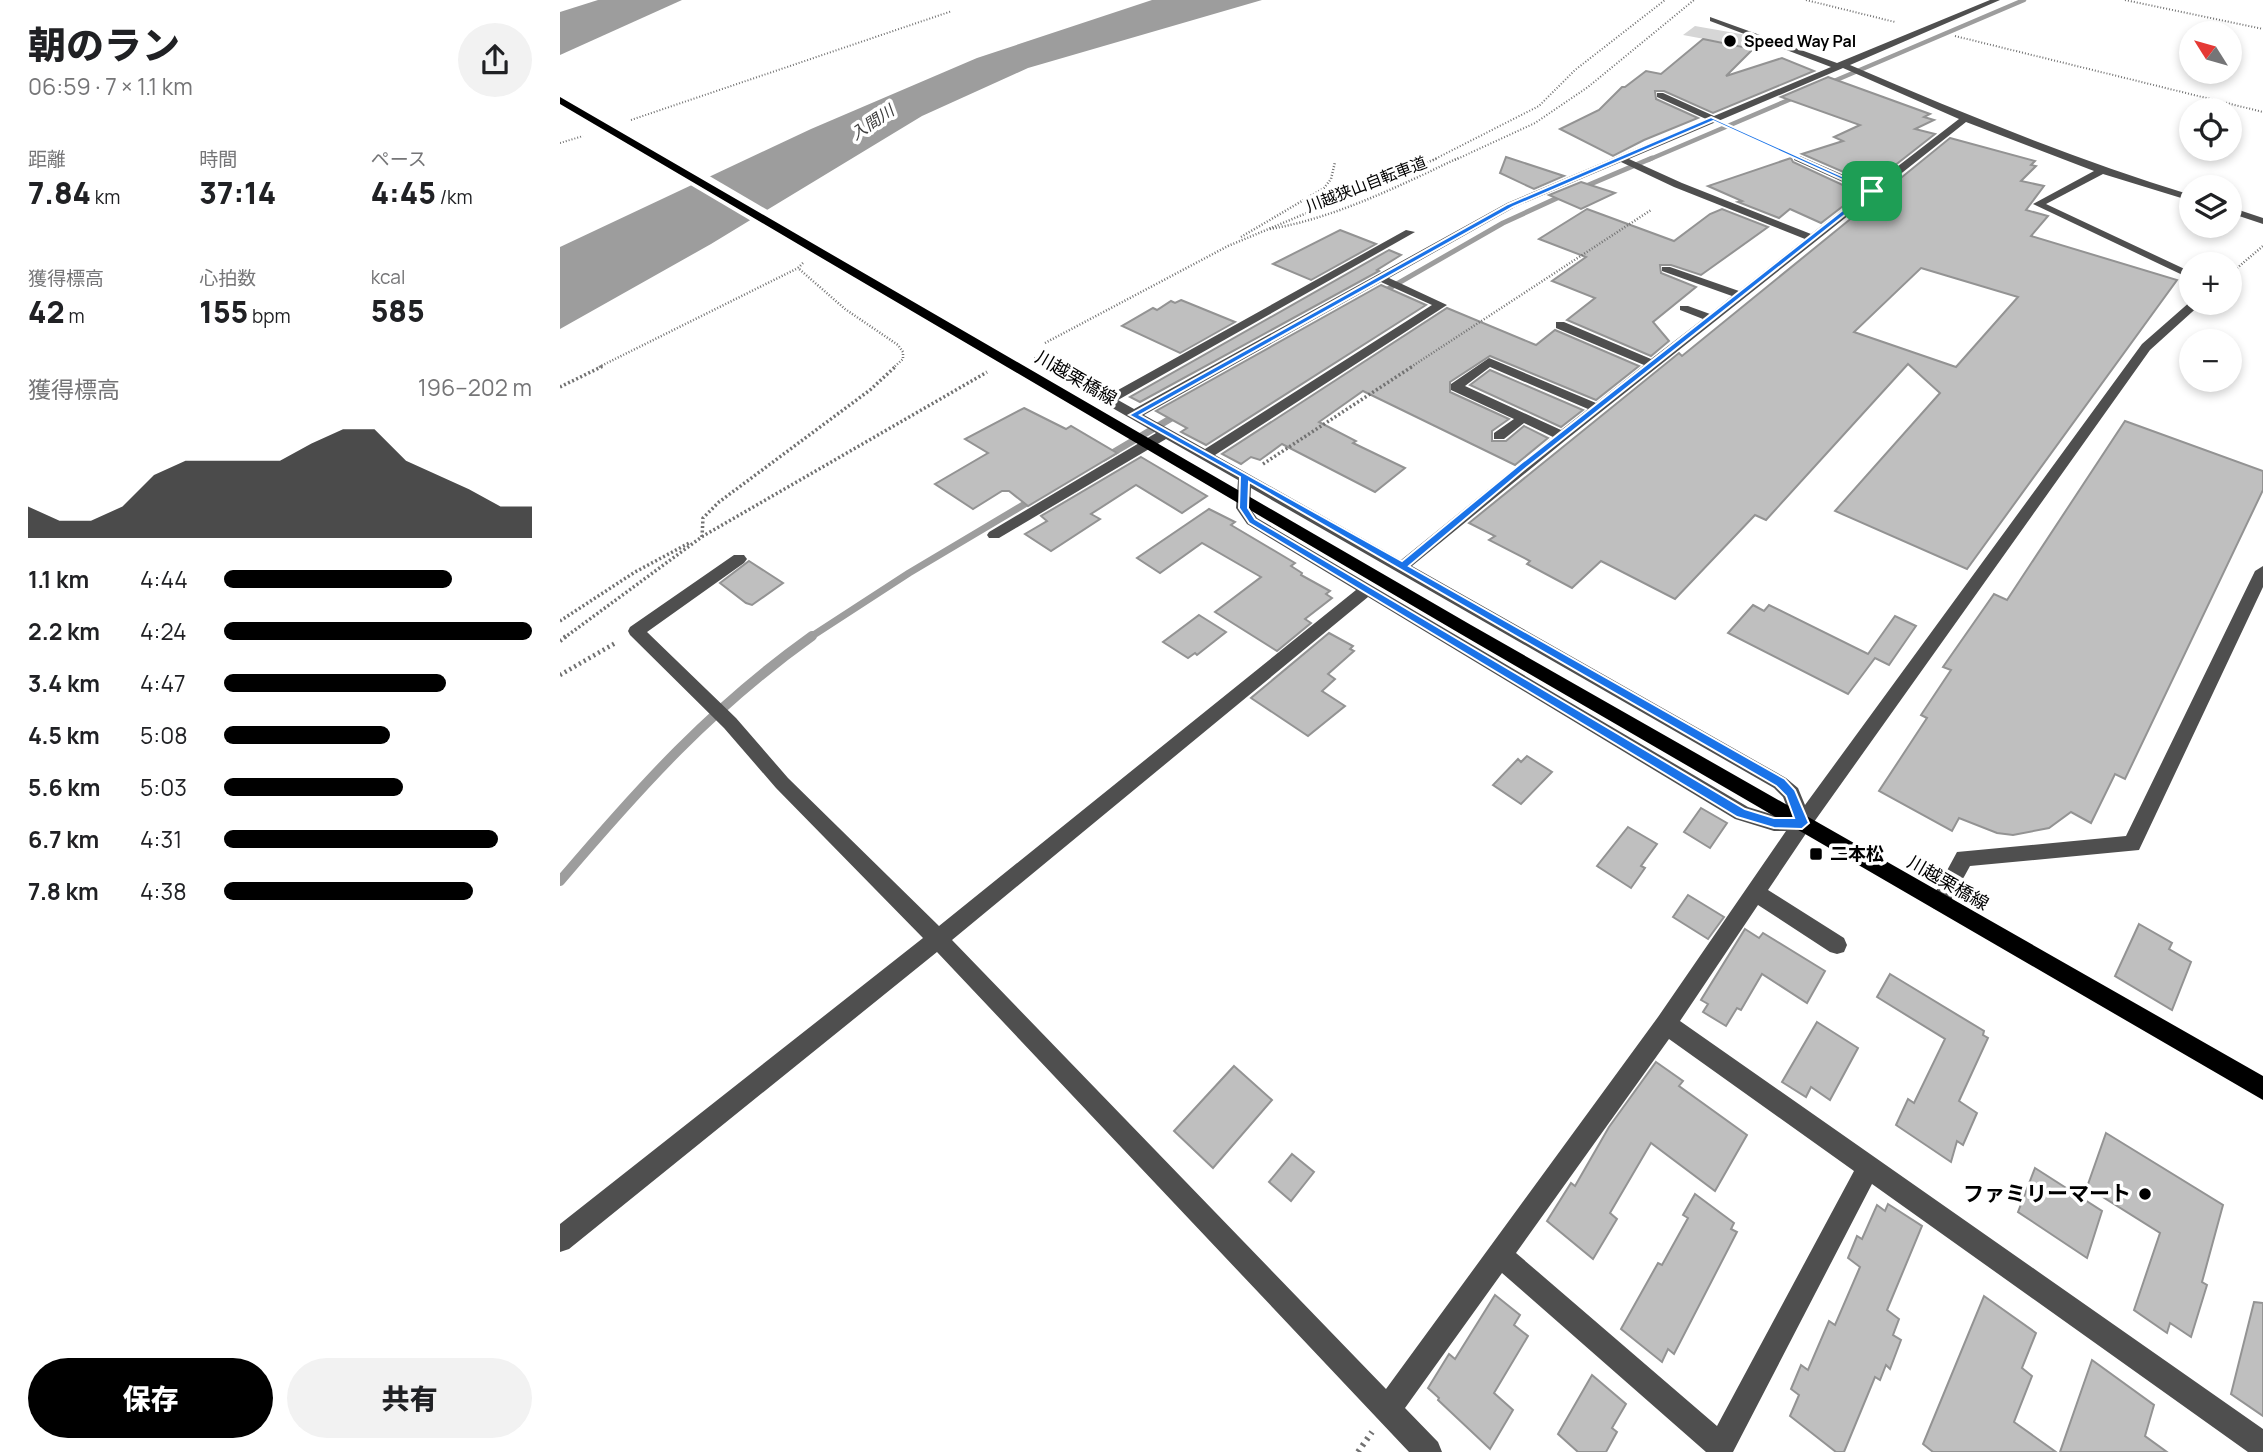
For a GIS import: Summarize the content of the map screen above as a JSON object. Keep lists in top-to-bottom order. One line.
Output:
{"streets":{"main road":["川越栗橋線"],"path":["川越狭山自転車道"]},"water":["入間川"],"places":{"other":["Speed Way Pal","ファミリーマート"],"transit":["二本松"]},"north":"top left","page":{"heading":["朝のラン","06:59 · 7 × 1.1 km"],"map_buttons":["+","−"],"stats":[["距離","7.84 km"],["時間","37:14"],["ペース","4:45 /km"],["獲得標高","42 m"],["心拍数","155 bpm"],["kcal","585"]],"chart":["獲得標高","196–202 m"],"list":[{"name":"1.1 km","note":"4:44"},{"name":"2.2 km","note":"4:24"},{"name":"3.4 km","note":"4:47"},{"name":"4.5 km","note":"5:08"},{"name":"5.6 km","note":"5:03"},{"name":"6.7 km","note":"4:31"},{"name":"7.8 km","note":"4:38"}],"buttons":["保存","共有"]}}
